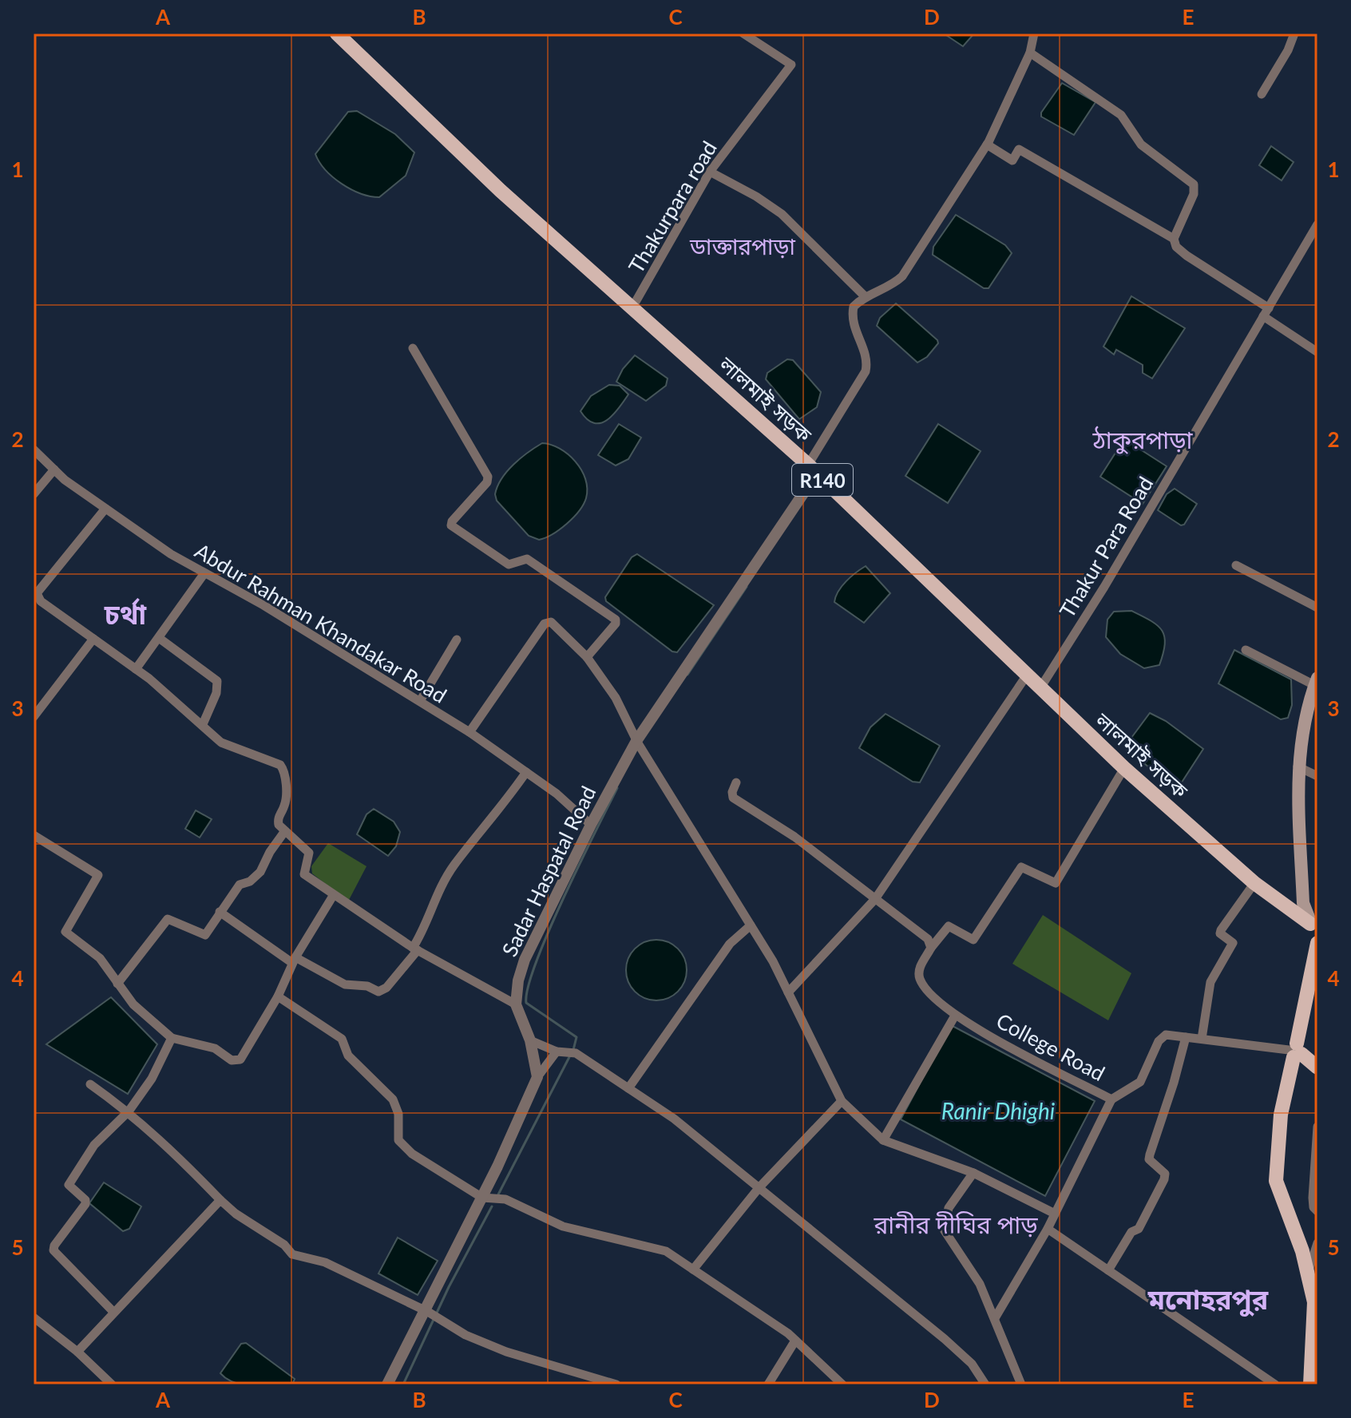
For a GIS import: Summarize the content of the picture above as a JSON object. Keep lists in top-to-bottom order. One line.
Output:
{"streets":{"main road":["লালমাই সড়ক","R140"],"street":["Thakurpara road","Thakur Para Road","Abdur Rahman Khandakar Road","Sadar Haspatal Road","College Road"]},"crossings":[["Thakurpara road","লালমাই সড়ক"],["লালমাই সড়ক","Thakur Para Road"],["লালমাই সড়ক","Sadar Haspatal Road"],["Abdur Rahman Khandakar Road","Sadar Haspatal Road"]],"districts":["ডাক্তারপাড়া","ঠাকুরপাড়া","চর্থা","রানীর দীঘির পাড়","মনোহরপুর"],"water":["Ranir Dhighi"],"grid":{"columns":["A","B","C","D","E"],"rows":["1","2","3","4","5"]}}
